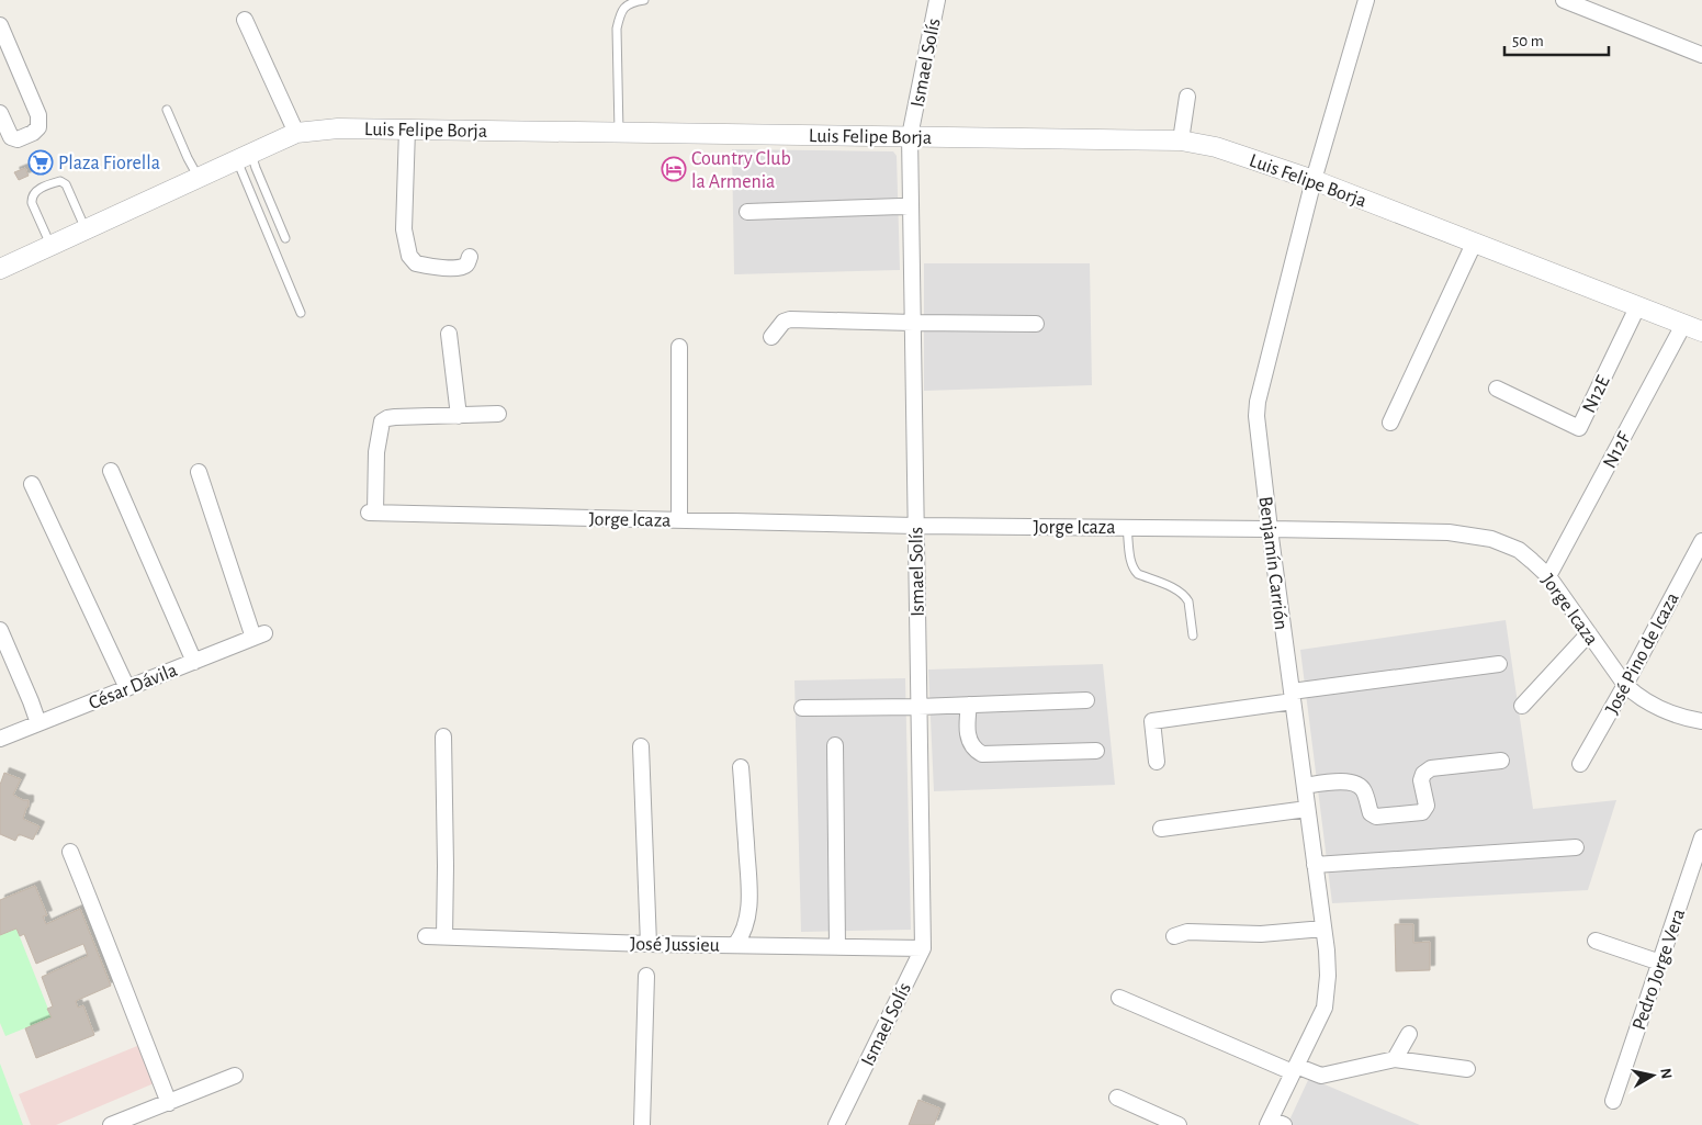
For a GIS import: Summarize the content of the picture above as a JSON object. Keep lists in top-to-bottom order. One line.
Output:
{"streets":{"street":["Ismael Solís","Luis Felipe Borja","N12E","N12F","Jorge Icaza","Benjamín Carrión","José Pino de Icaza","César Dávila","José Jussieu","Pedro Jorge Vera"]},"crossings":[["Ismael Solís","Luis Felipe Borja"],["Ismael Solís","Jorge Icaza"],["Ismael Solís","José Jussieu"],["Luis Felipe Borja","N12E"],["Luis Felipe Borja","N12F"],["Luis Felipe Borja","Benjamín Carrión"],["N12F","Jorge Icaza"],["Jorge Icaza","Benjamín Carrión"],["Jorge Icaza","José Pino de Icaza"]],"places":{"supermarket":["Plaza Fiorella"],"hotel":["Country Club la Armenia"]},"scale_bar":"50 m","north":"right"}
